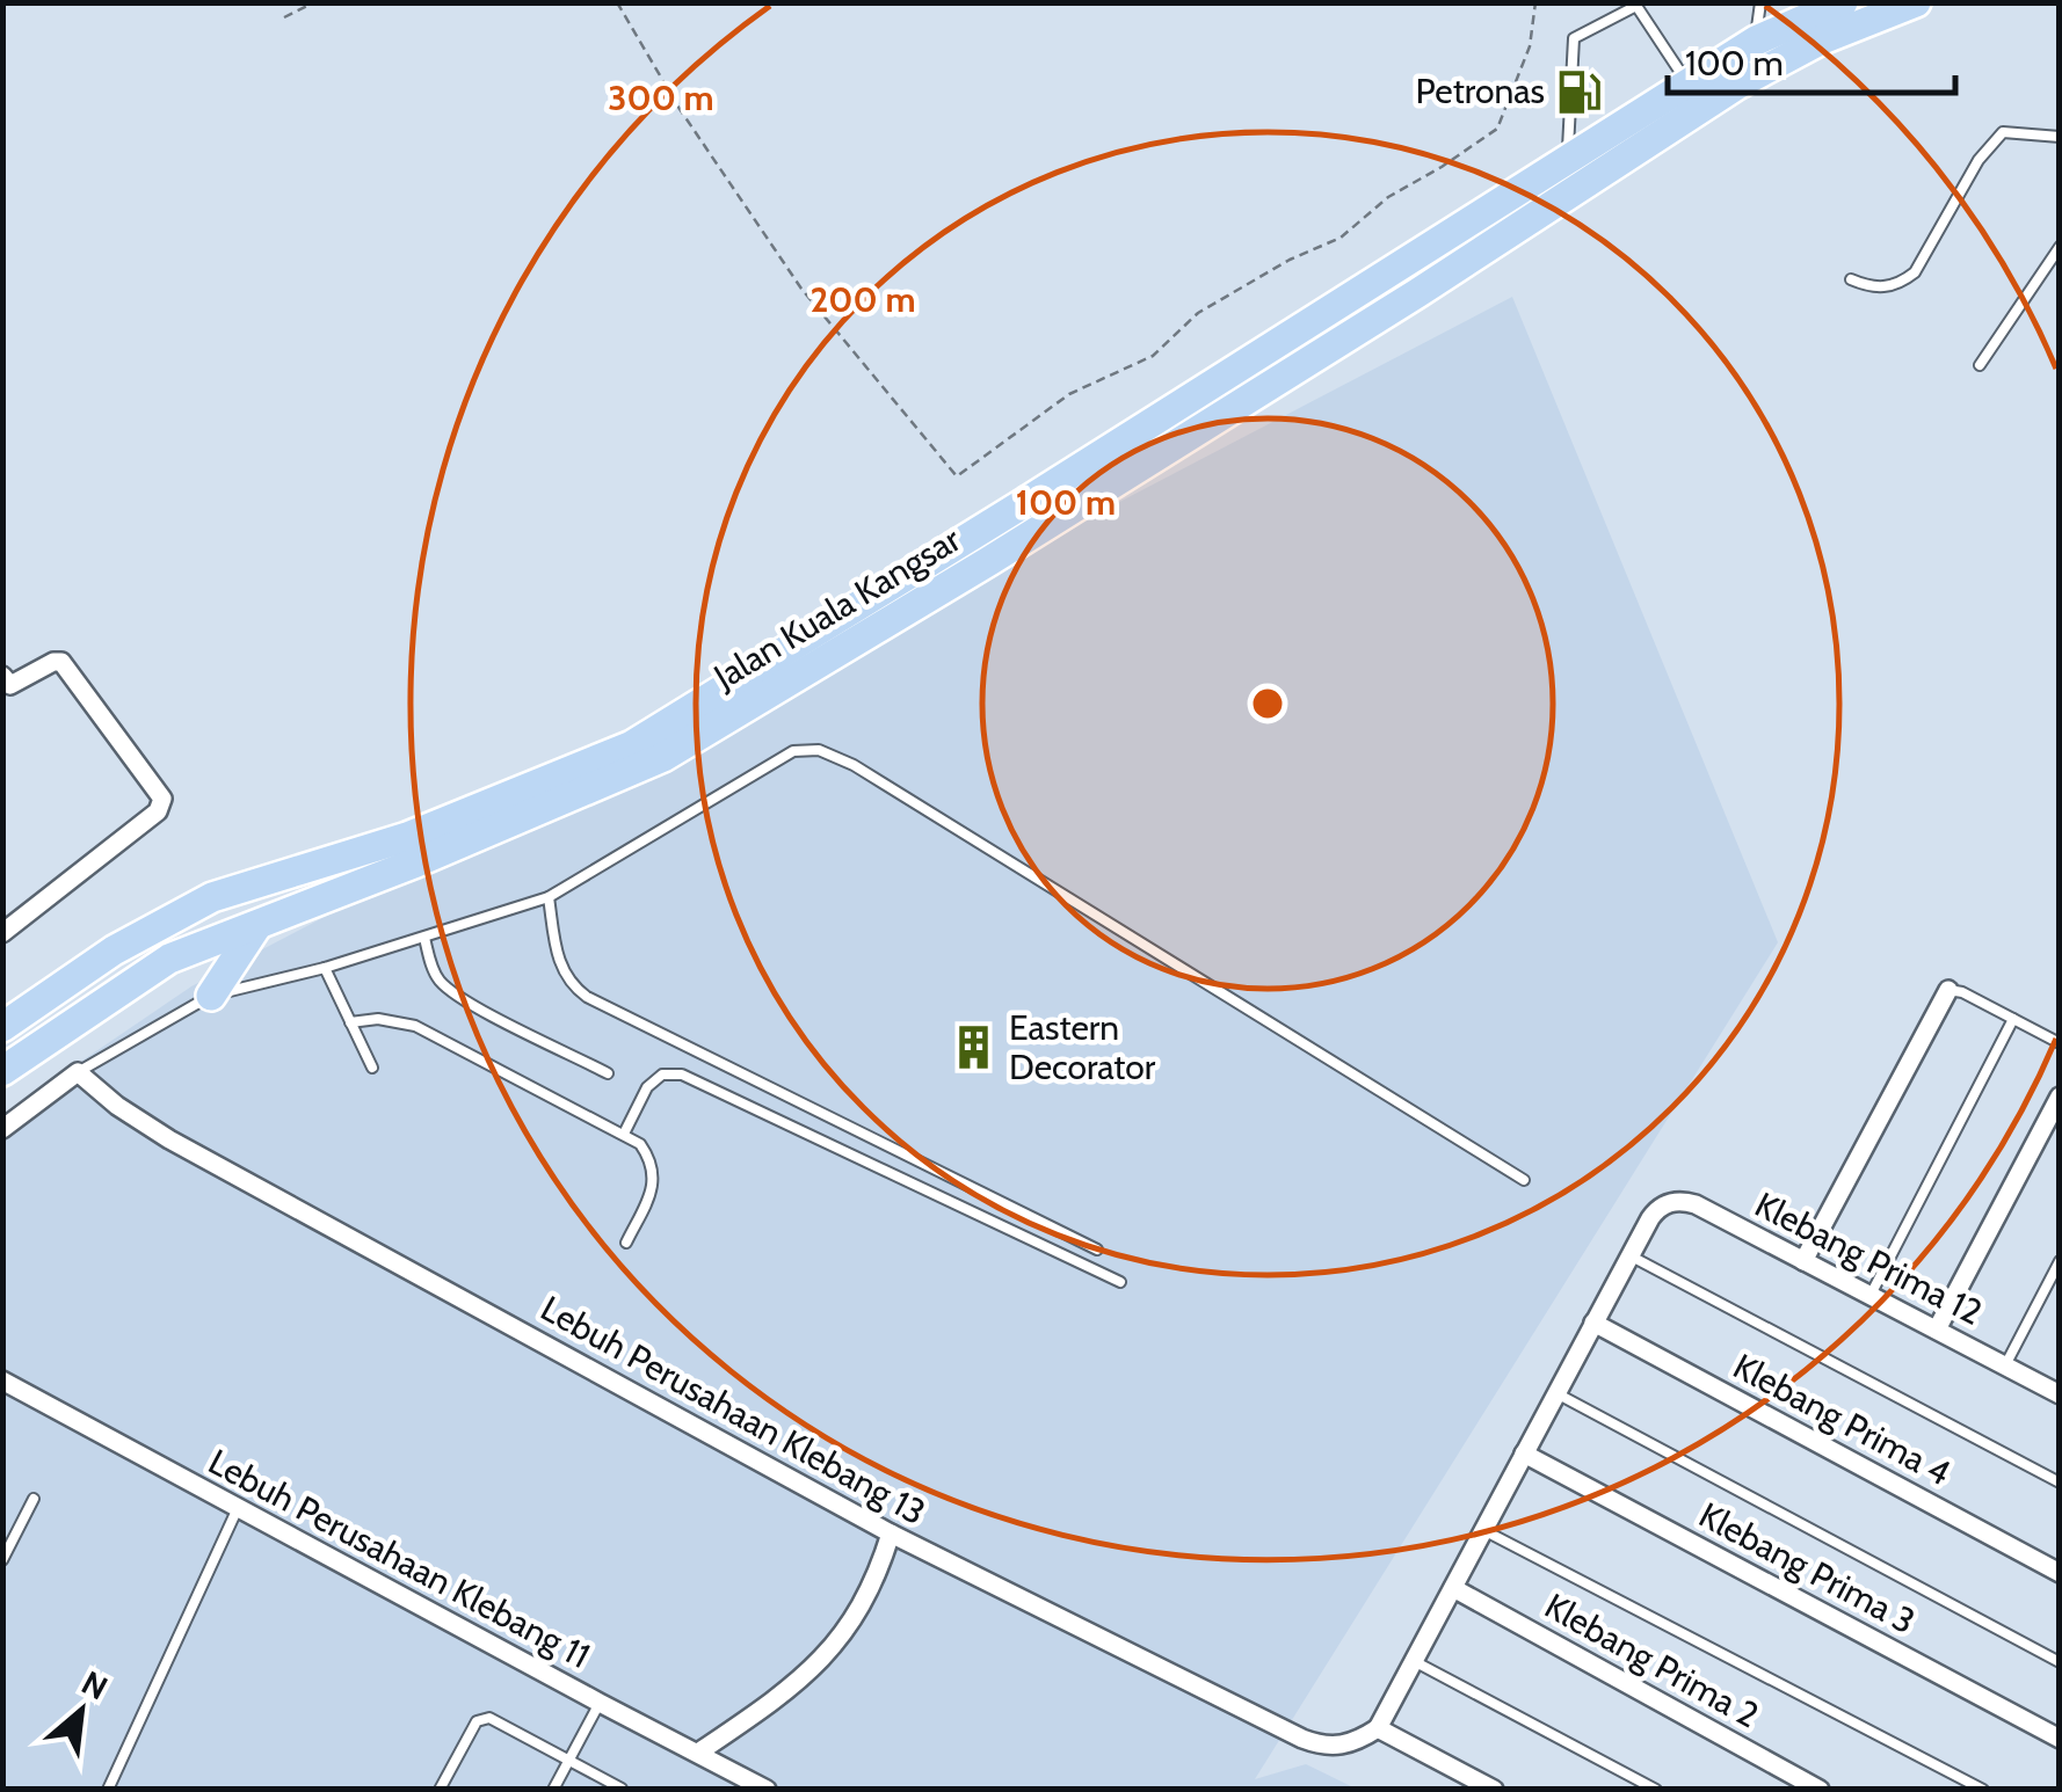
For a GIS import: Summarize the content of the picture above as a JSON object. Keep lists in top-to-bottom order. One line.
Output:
{"streets":{"highway":["Jalan Kuala Kangsar"],"street":["Klebang Prima 12","Lebuh Perusahaan Klebang 13","Klebang Prima 4","Lebuh Perusahaan Klebang 11","Klebang Prima 3","Klebang Prima 2"]},"places":{"fuel station":["Petronas"],"building":["Eastern Decorator"]},"scale_bar":"100 m","north":"top right","rings":["300 m","200 m","100 m"]}
